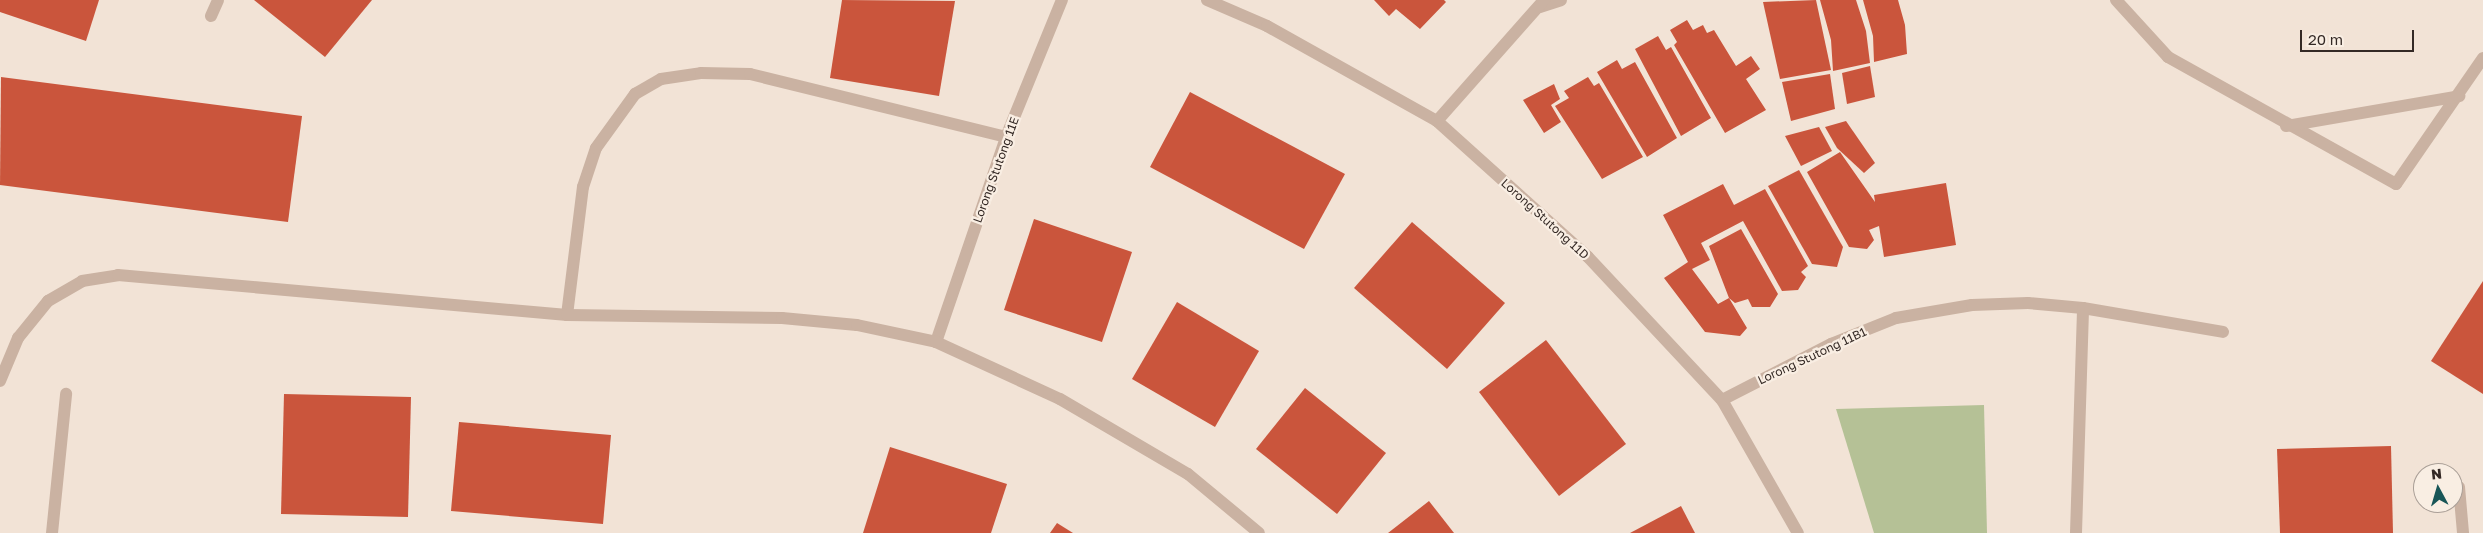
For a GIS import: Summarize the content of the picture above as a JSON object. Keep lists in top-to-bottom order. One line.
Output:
{"streets":{"street":["Lorong Stutong 11E","Lorong Stutong 11D","Lorong Stutong 11B1"]},"crossings":[["Lorong Stutong 11D","Lorong Stutong 11B1"]],"scale_bar":"20 m","north":"top"}
